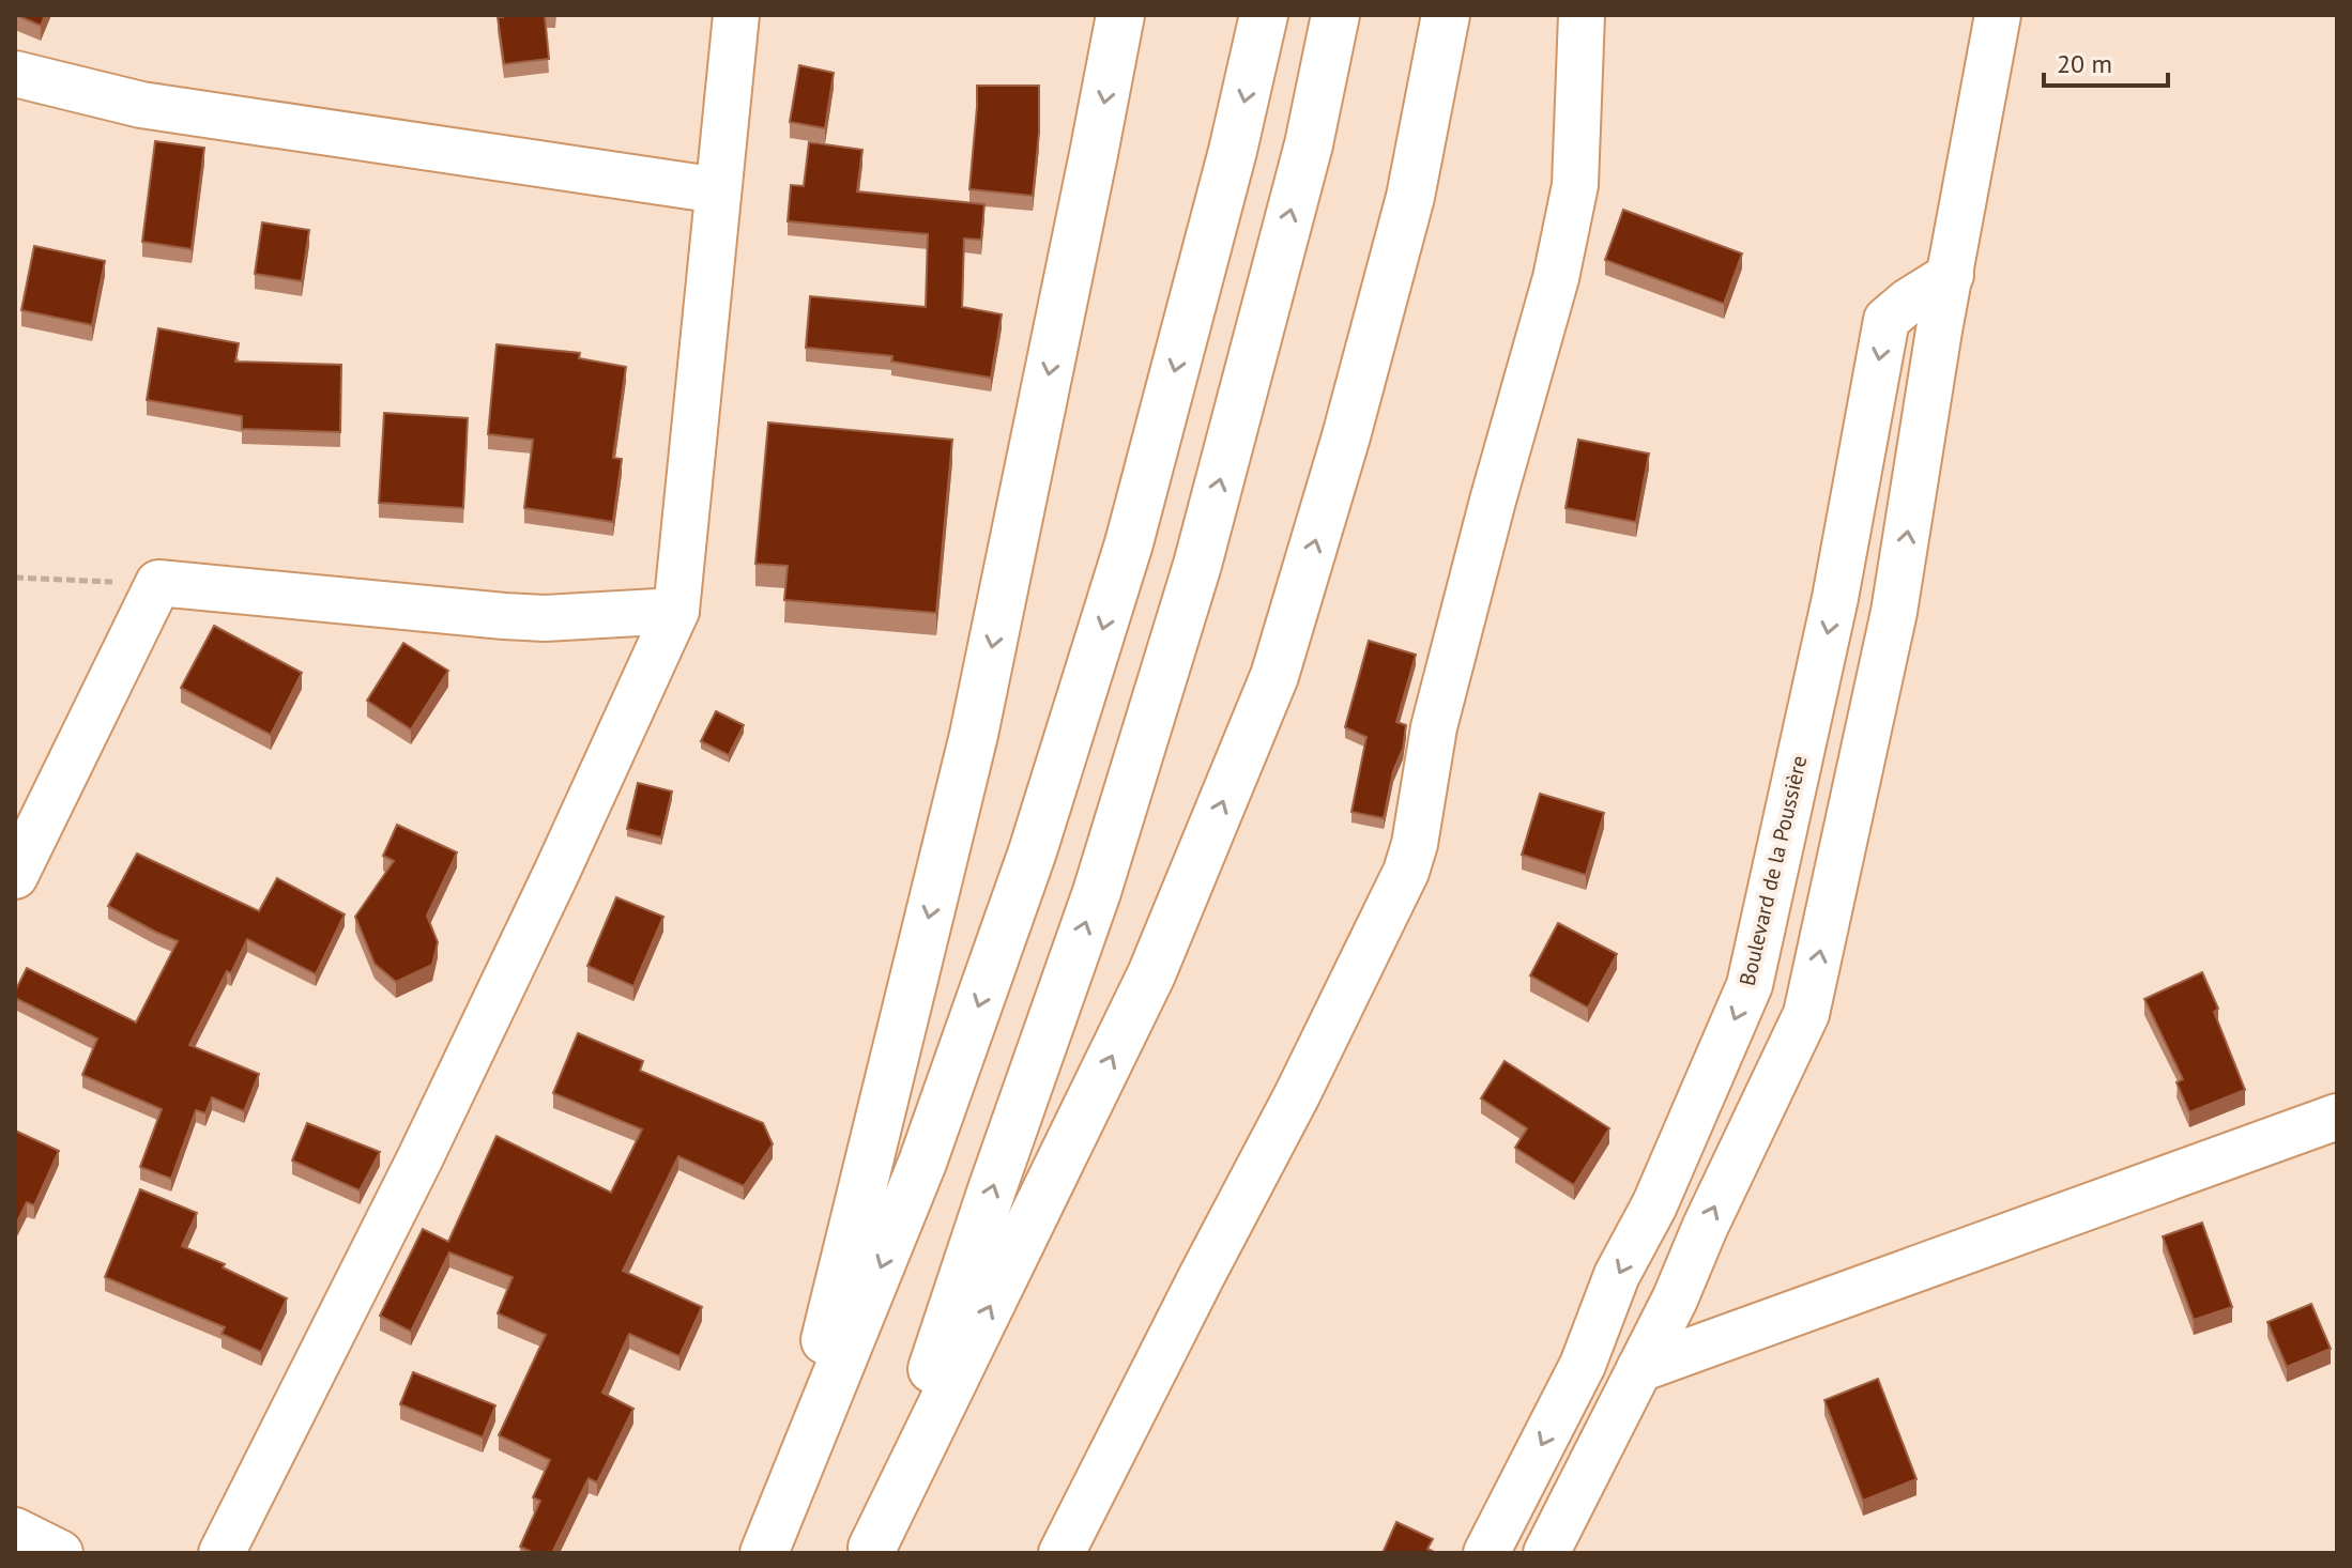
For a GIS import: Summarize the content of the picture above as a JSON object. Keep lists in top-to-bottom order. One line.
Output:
{"streets":{"street":["Boulevard de la Poussière"]},"scale_bar":"20 m"}
